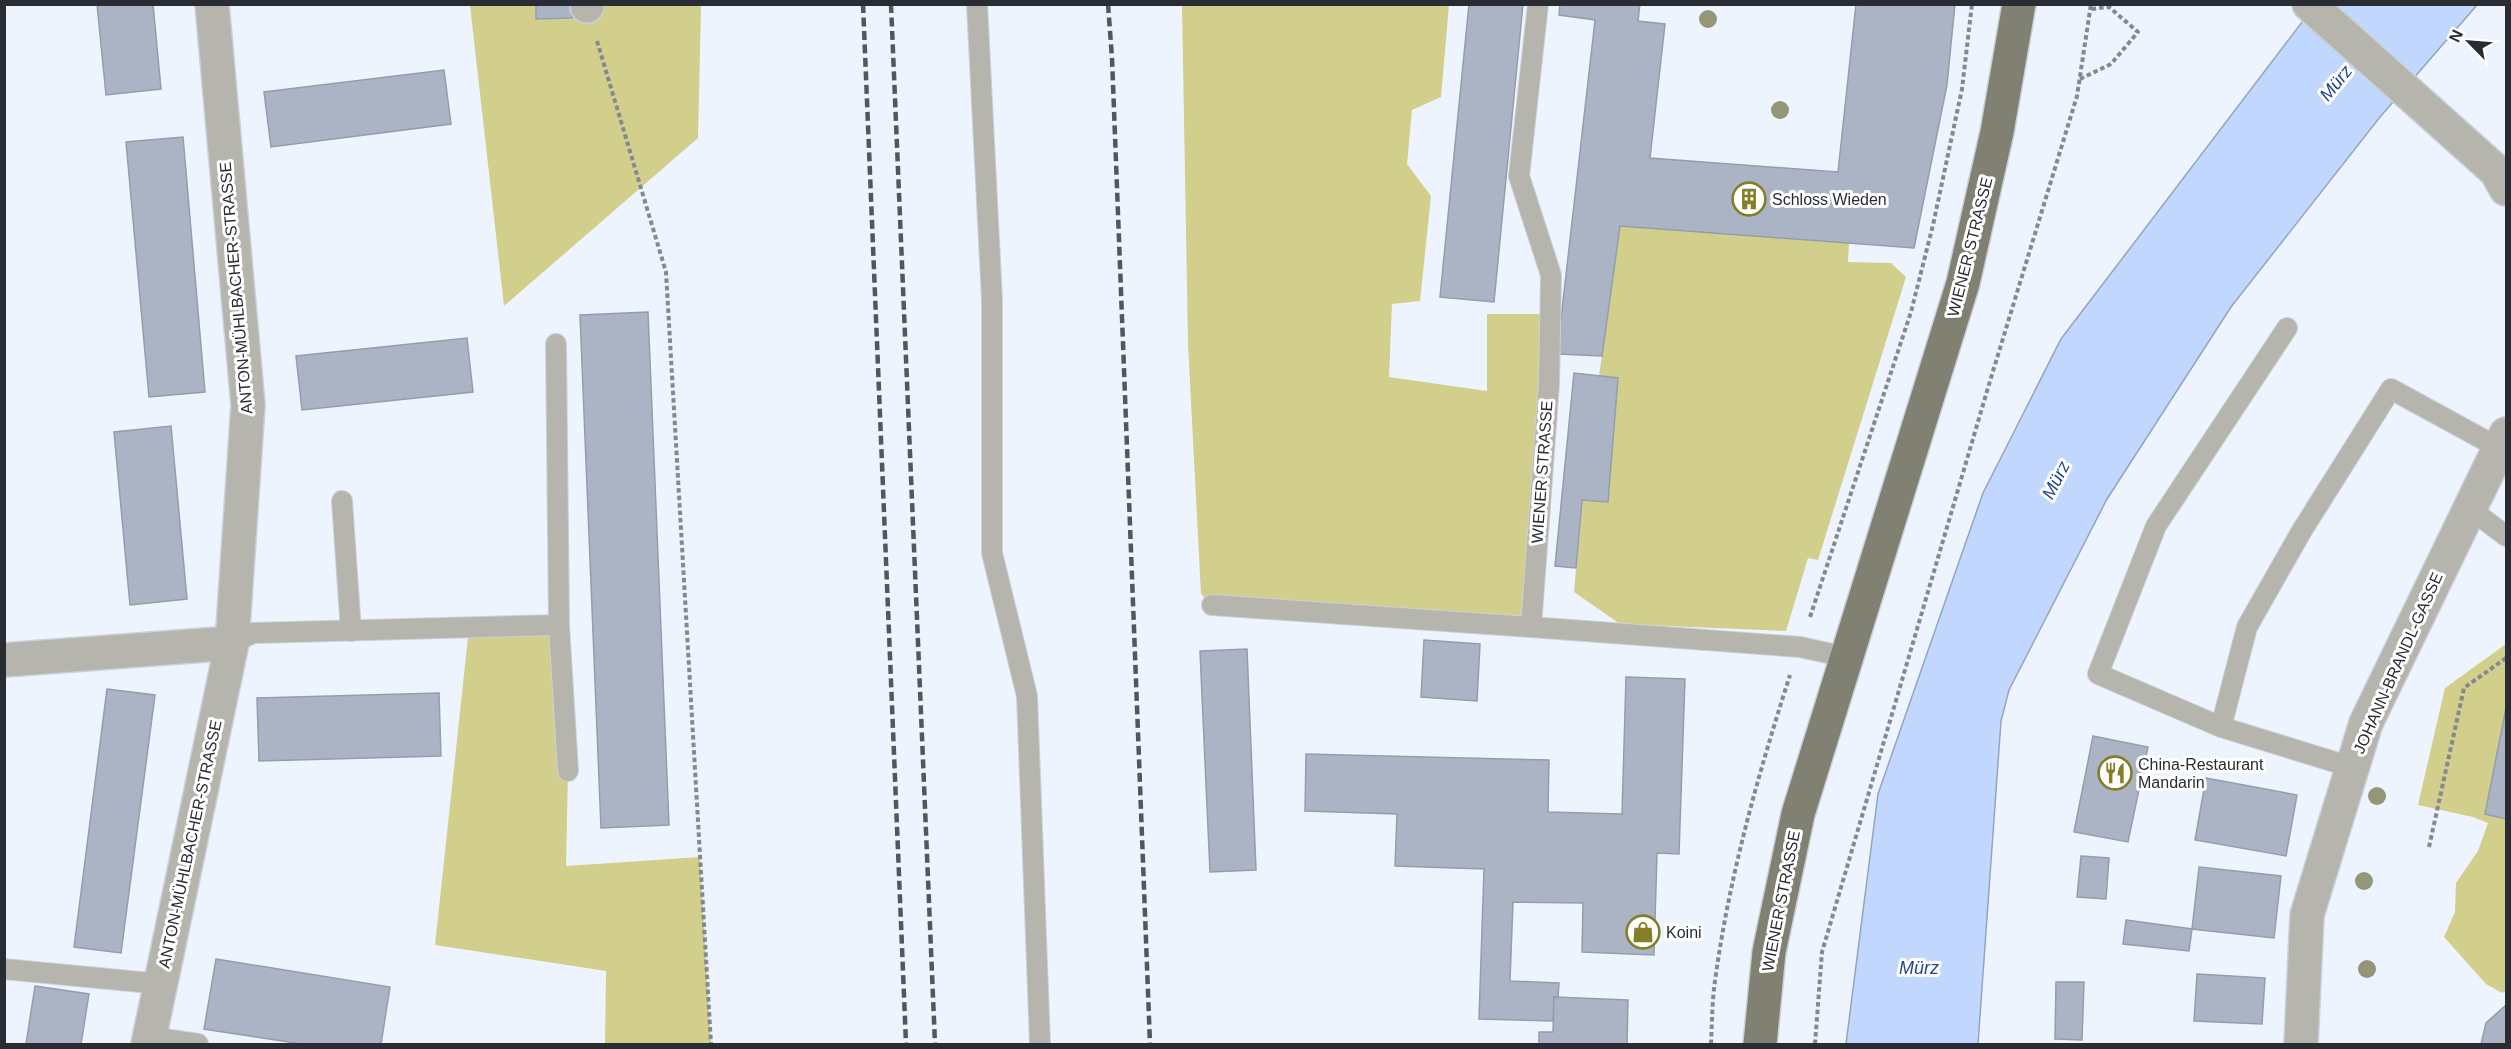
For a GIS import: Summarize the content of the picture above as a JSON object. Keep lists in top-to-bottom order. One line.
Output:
{"streets":{"main road":["WIENER STRASSE"],"street":["ANTON-MÜHLBACHER-STRASSE","JOHANN-BRANDL-GASSE"]},"water":["Mürz"],"places":{"building":["Schloss Wieden"],"restaurant":["China-Restaurant Mandarin"],"shop":["Koini"]},"north":"top left"}
